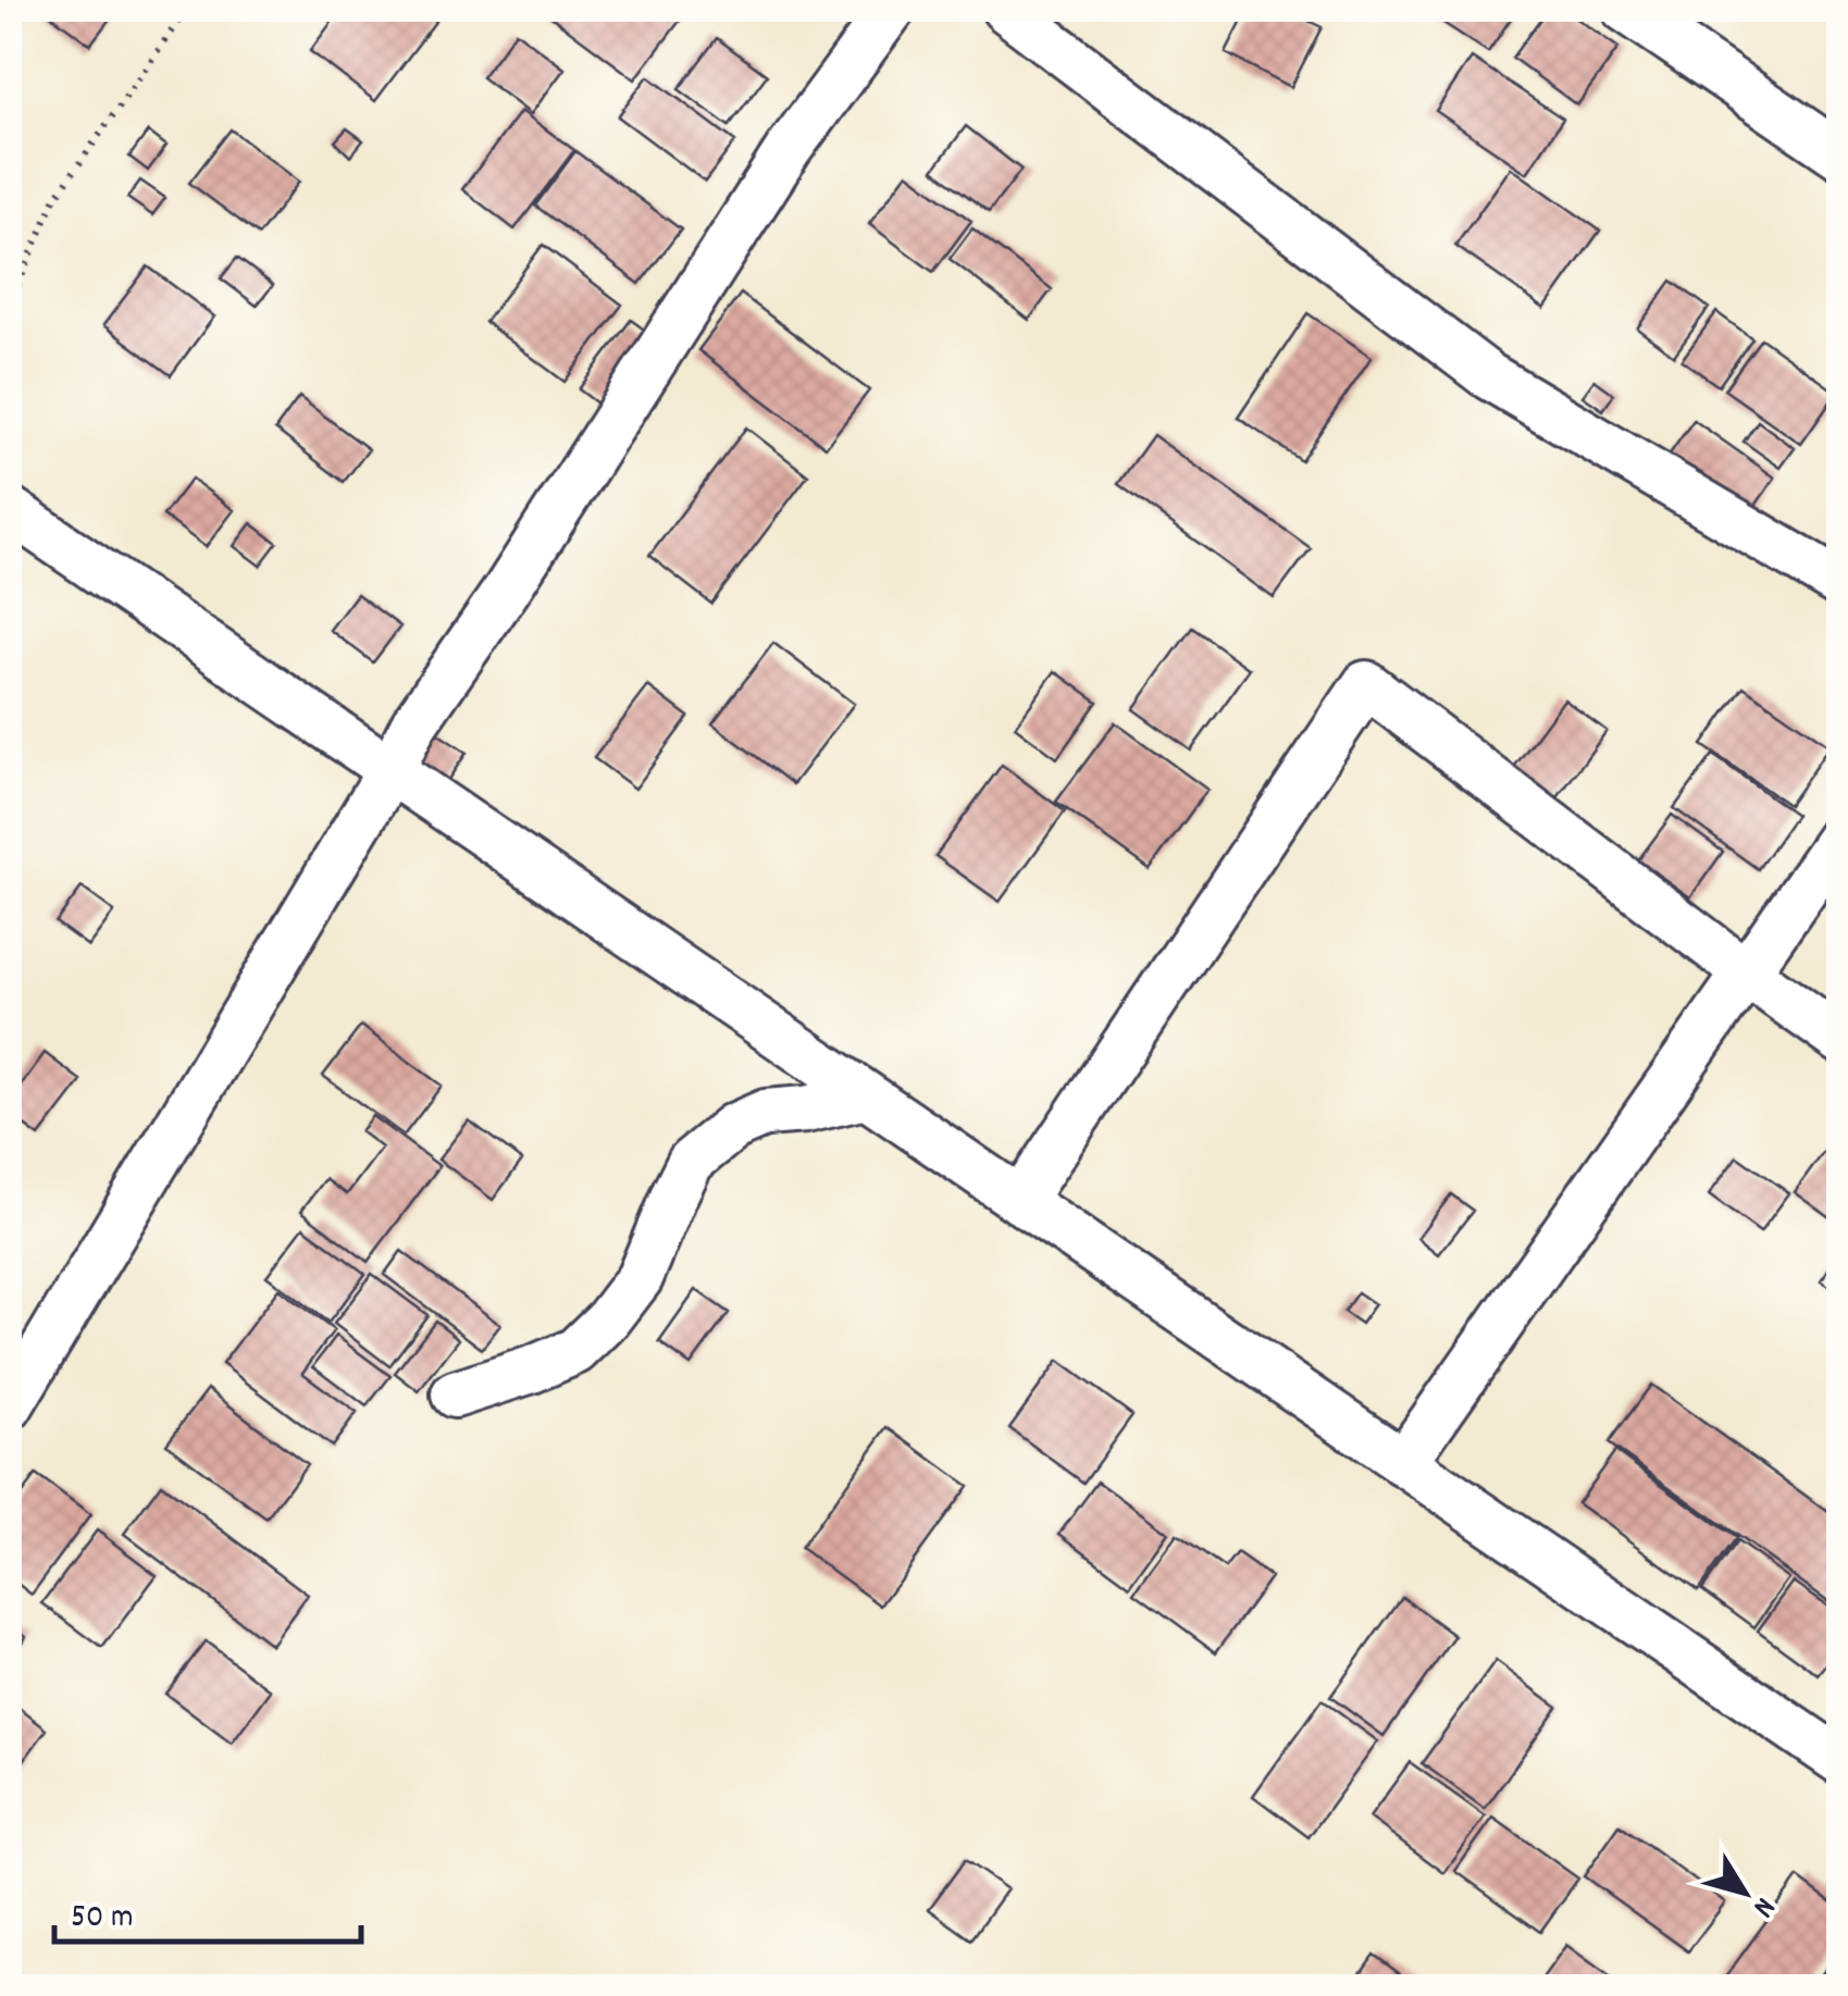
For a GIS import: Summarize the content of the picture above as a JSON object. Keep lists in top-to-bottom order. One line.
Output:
{"scale_bar":"50 m","north":"bottom right"}
